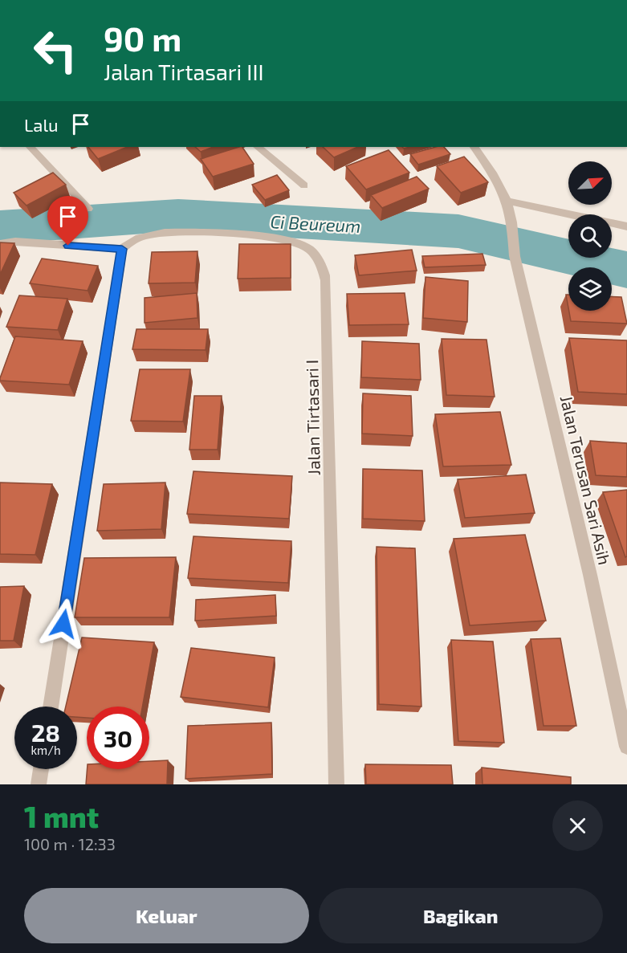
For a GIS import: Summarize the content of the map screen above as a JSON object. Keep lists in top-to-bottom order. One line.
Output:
{"streets":{"street":["Jalan Tirtasari I","Jalan Terusan Sari Asih"]},"water":["Ci Beureum"],"north":"top right","page":{"turn":["90 m","Jalan Tirtasari III"],"then":"Lalu","speed":"28 km/h","limit":"30","heading":["1 mnt","100 m · 12:33"],"buttons":["Keluar","Bagikan"]}}
